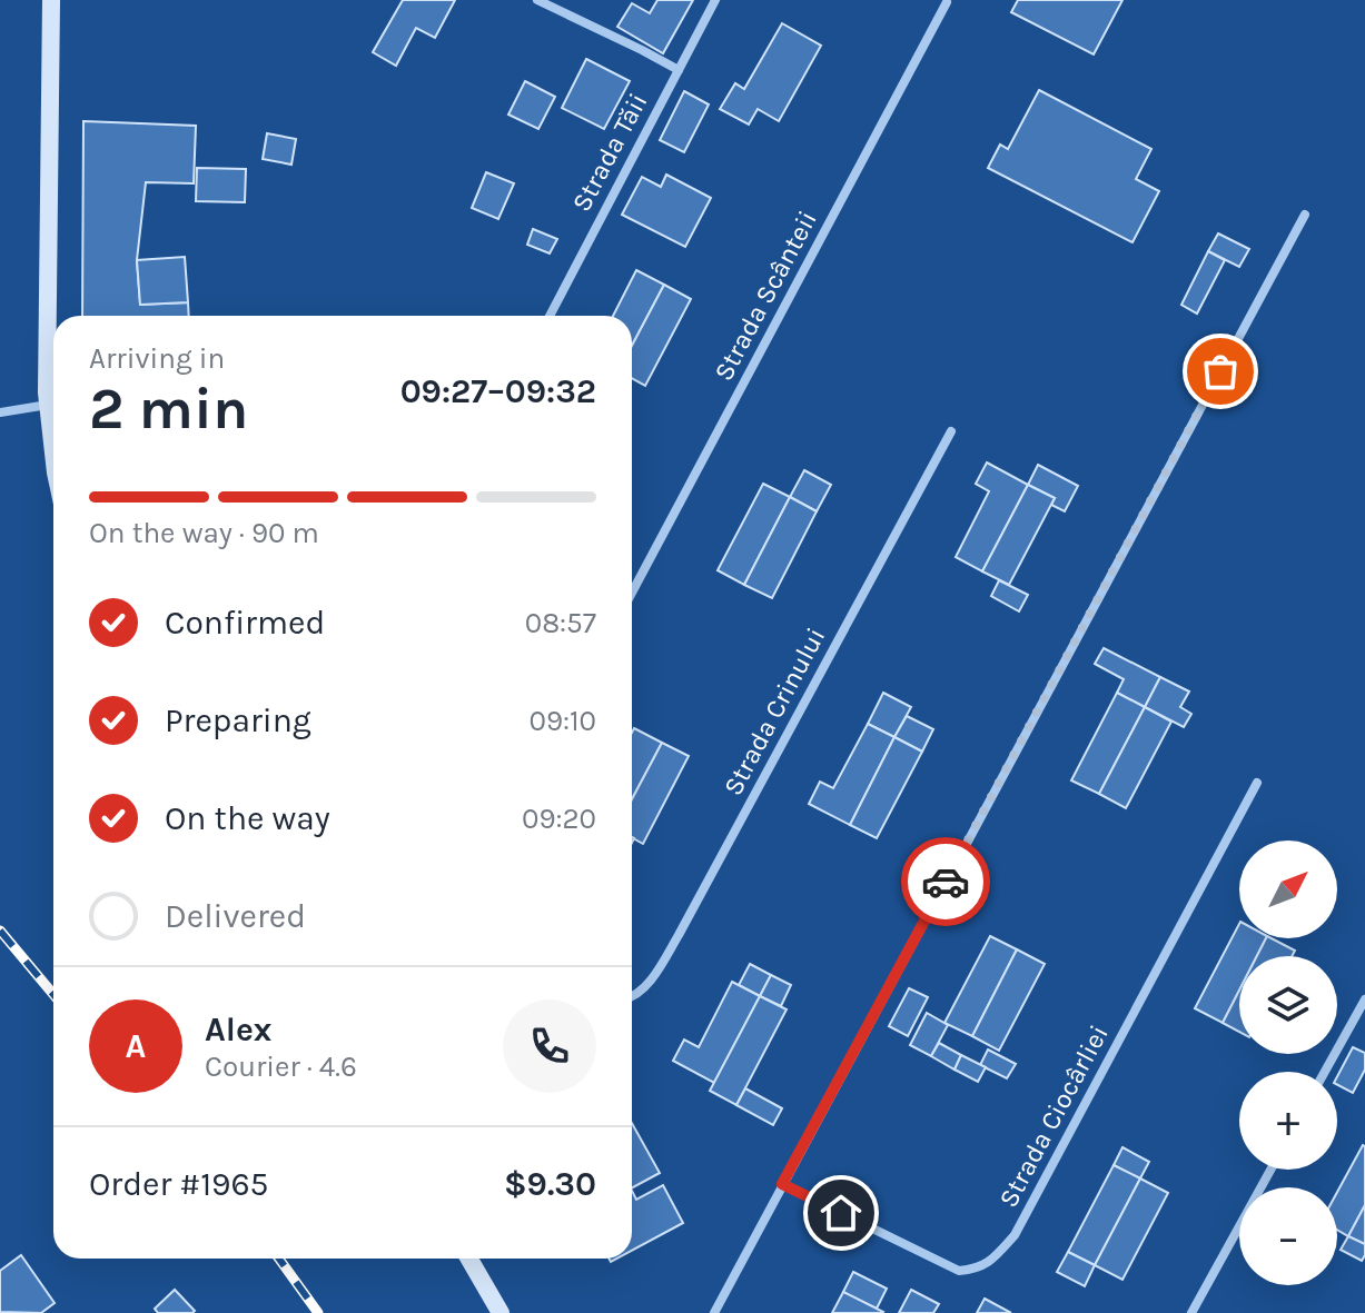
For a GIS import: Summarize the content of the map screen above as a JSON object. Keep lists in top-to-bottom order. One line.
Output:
{"streets":{"street":["Strada Tăii","Strada Scânteii","Strada Crinului","Strada Ciocârliei"]},"north":"top right","page":{"heading":["2 min","Arriving in","09:27–09:32"],"panel":["Alex","Courier · 4.6","Order #1965","$9.30"],"bar":"On the way · 90 m","list":[["Confirmed","08:57"],["Preparing","09:10"],["On the way","09:20"],"Delivered"],"map_buttons":["+","−"],"round":"A"}}
